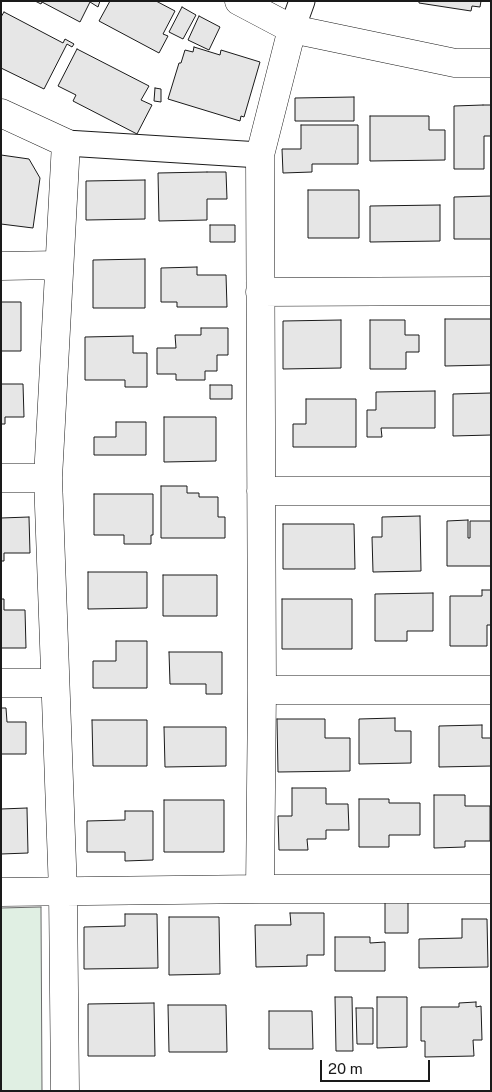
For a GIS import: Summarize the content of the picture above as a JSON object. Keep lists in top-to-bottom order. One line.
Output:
{"scale_bar":"20 m"}
